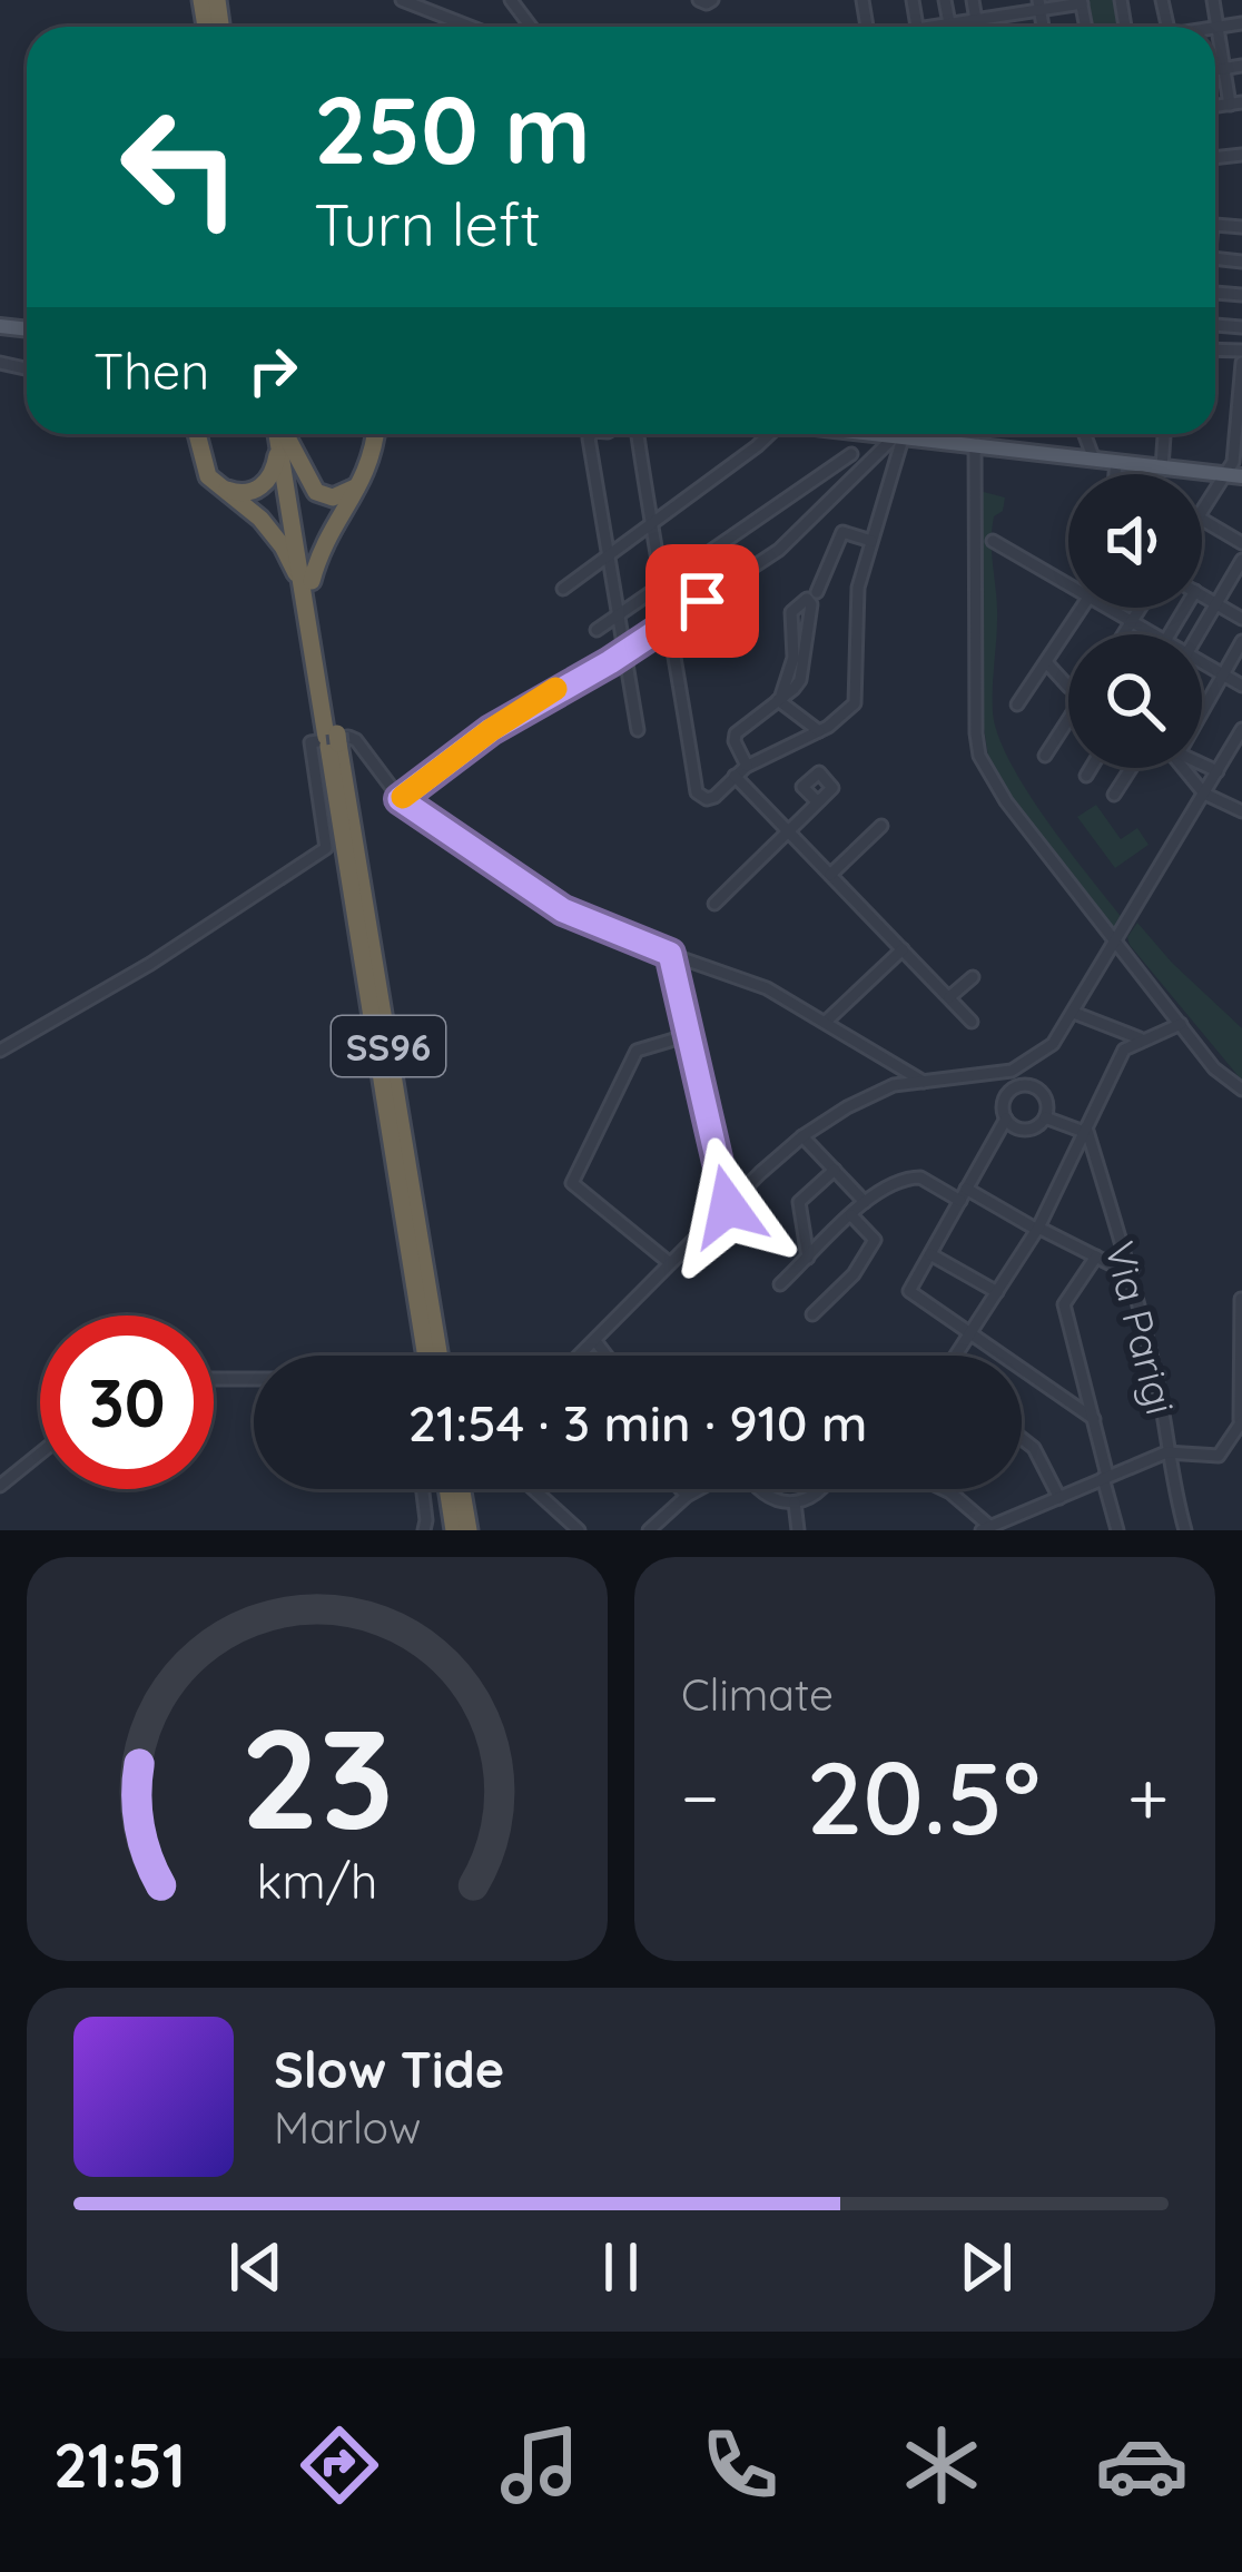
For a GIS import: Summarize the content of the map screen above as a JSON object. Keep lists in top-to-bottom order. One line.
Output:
{"streets":{"highway":["SS96"],"street":["Via Parigi"]},"page":{"turn":["250 m","Turn left"],"then":"Then","limit":"30","trip":"21:54 · 3 min · 910 m","tile":"Climate","heat":["−","20.5°","+"],"song":["Slow Tide","Marlow"],"tabs":"21:51","gauge":["23","km/h"]}}
